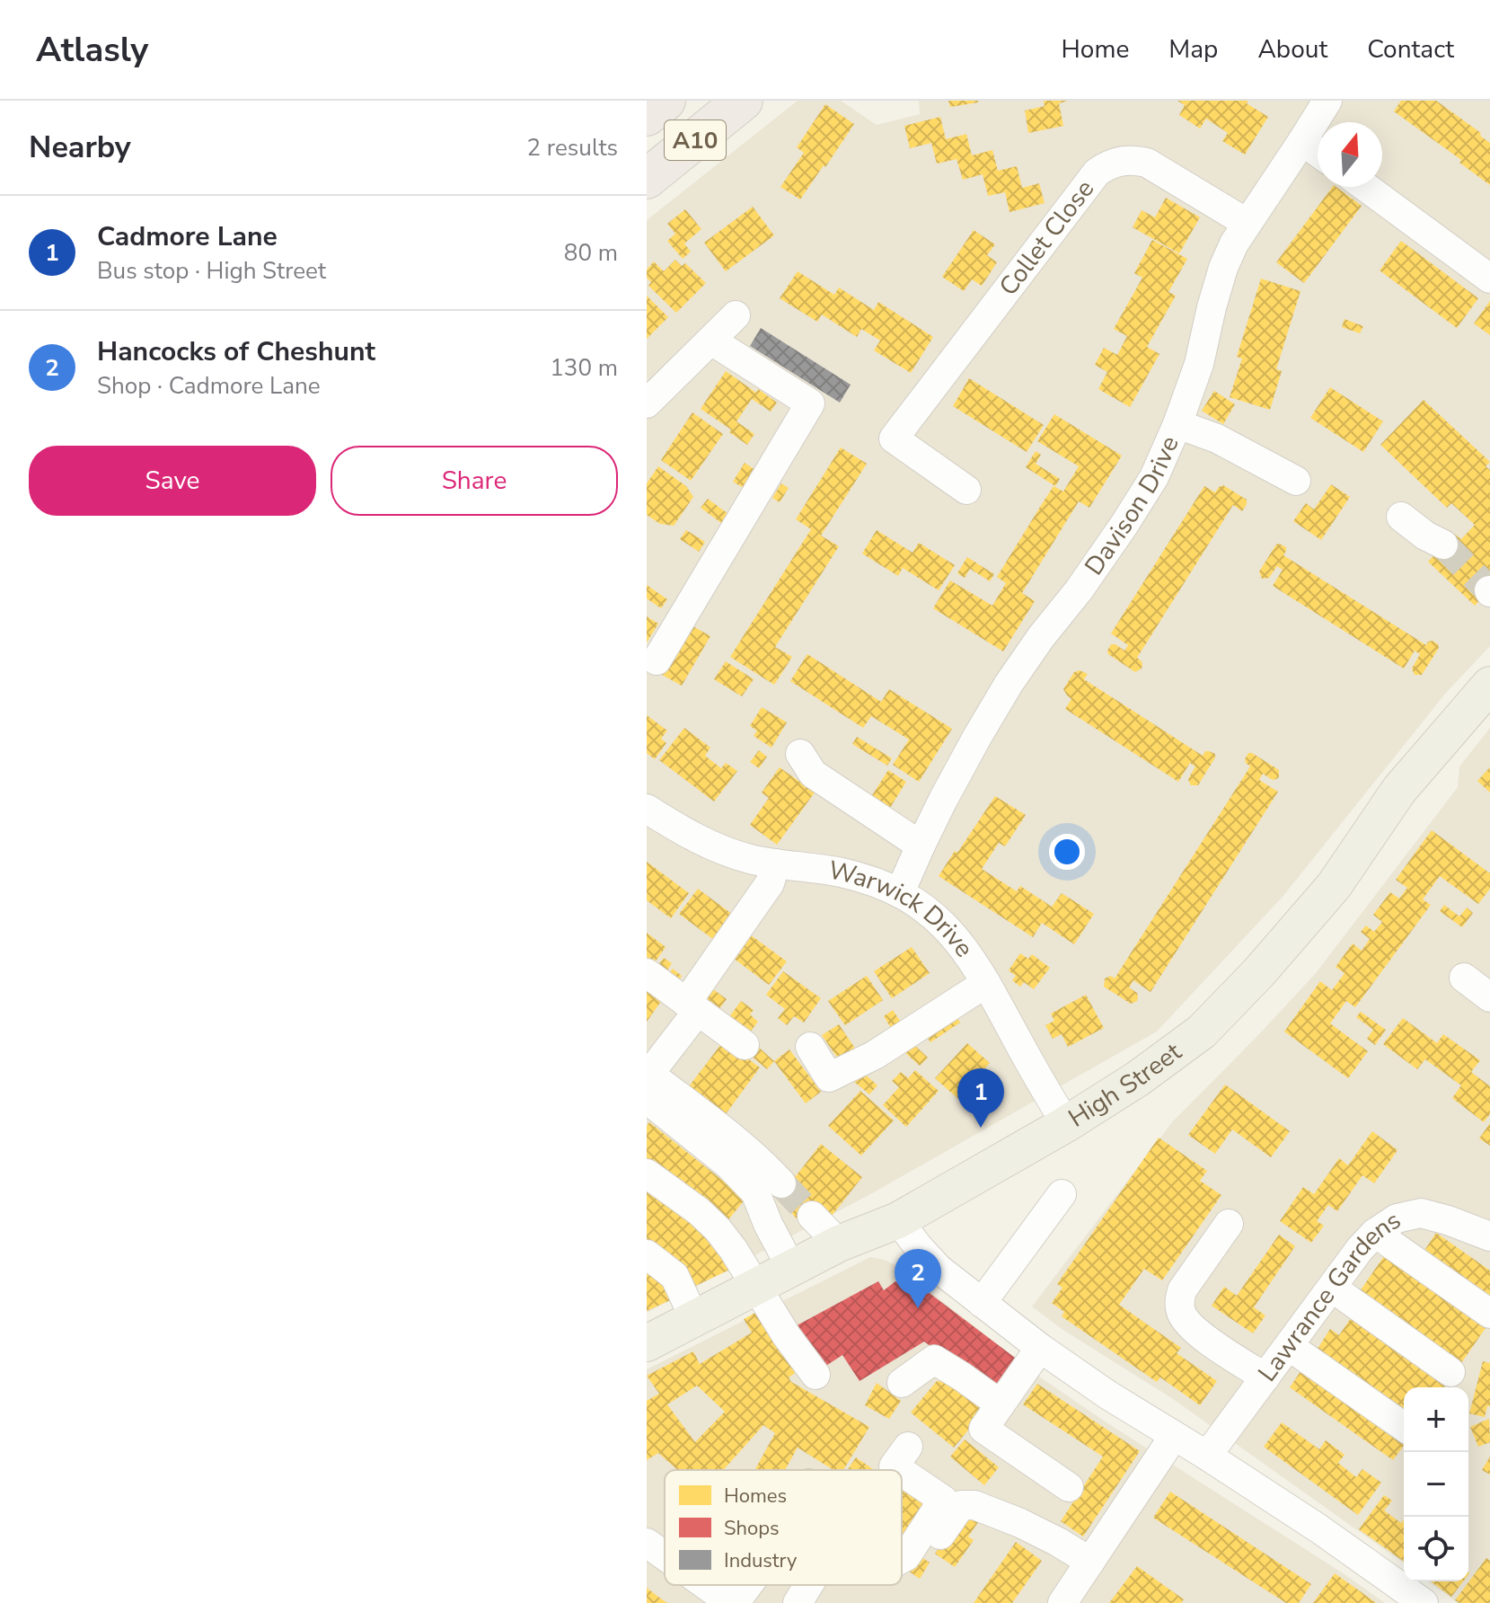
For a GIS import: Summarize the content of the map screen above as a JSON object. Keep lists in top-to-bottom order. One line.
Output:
{"streets":{"highway":["A10"],"main road":["High Street"],"street":["Collet Close","Davison Drive","Warwick Drive","Lawrance Gardens"]},"crossings":[["Collet Close","Davison Drive"],["Davison Drive","Warwick Drive"],["Warwick Drive","High Street"]],"legend":["Homes","Shops","Industry"],"north":"top","page":{"header":"Atlasly","nav":["Home","Map","About","Contact"],"heading":["Nearby","2 results"],"list":[{"mark":"1","name":"Cadmore Lane","note":"Bus stop · High Street","value":"80 m"},{"mark":"2","name":"Hancocks of Cheshunt","note":"Shop · Cadmore Lane","value":"130 m"}],"buttons":["Save","Share"],"pins":["1","2"],"map_buttons":["+","−"]}}
